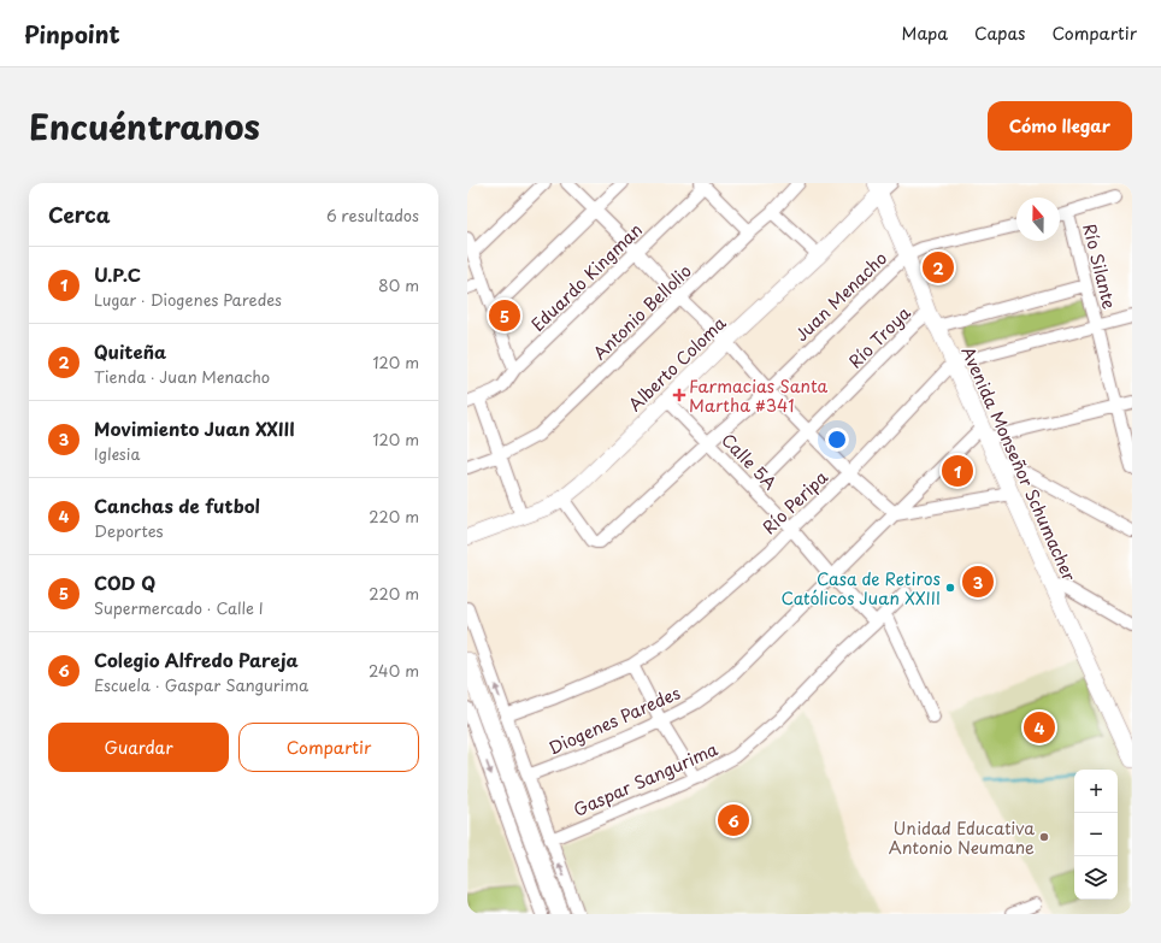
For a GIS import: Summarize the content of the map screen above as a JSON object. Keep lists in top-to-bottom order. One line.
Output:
{"streets":{"street":["Río Silante","Eduardo Kingman","Juan Menacho","Antonio Bellolio","Río Troya","Alberto Coloma","Calle 5A","Avenida Monseñor Schumacher","Río Peripa","Diogenes Paredes","Gaspar Sangurima"]},"crossings":[["Río Silante","Río Troya"],["Juan Menacho","Alberto Coloma"],["Juan Menacho","Calle 5A"],["Juan Menacho","Avenida Monseñor Schumacher"],["Río Troya","Calle 5A"],["Río Troya","Avenida Monseñor Schumacher"],["Alberto Coloma","Calle 5A"],["Alberto Coloma","Avenida Monseñor Schumacher"],["Calle 5A","Río Peripa"],["Calle 5A","Diogenes Paredes"],["Calle 5A","Gaspar Sangurima"],["Avenida Monseñor Schumacher","Río Peripa"],["Avenida Monseñor Schumacher","Diogenes Paredes"]],"places":{"health":["Farmacias Santa Martha #341"],"other":["Casa de Retiros Católicos Juan XXIII","Unidad Educativa Antonio Neumane"]},"north":"top","page":{"header":"Pinpoint","nav":["Mapa","Capas","Compartir"],"title":"Encuéntranos","buttons":["Cómo llegar",["Guardar","Compartir"]],"heading":["Cerca","6 resultados"],"list":[{"mark":"1","name":"U.P.C","note":"Lugar · Diogenes Paredes","value":"80 m"},{"mark":"2","name":"Quiteña","note":"Tienda · Juan Menacho","value":"120 m"},{"mark":"3","name":"Movimiento Juan XXIII","note":"Iglesia","value":"120 m"},{"mark":"4","name":"Canchas de futbol","note":"Deportes","value":"220 m"},{"mark":"5","name":"COD Q","note":"Supermercado · Calle I","value":"220 m"},{"mark":"6","name":"Colegio Alfredo Pareja","note":"Escuela · Gaspar Sangurima","value":"240 m"}],"pins":["2","5","1","3","4","6"],"map_buttons":["+","−"]}}
